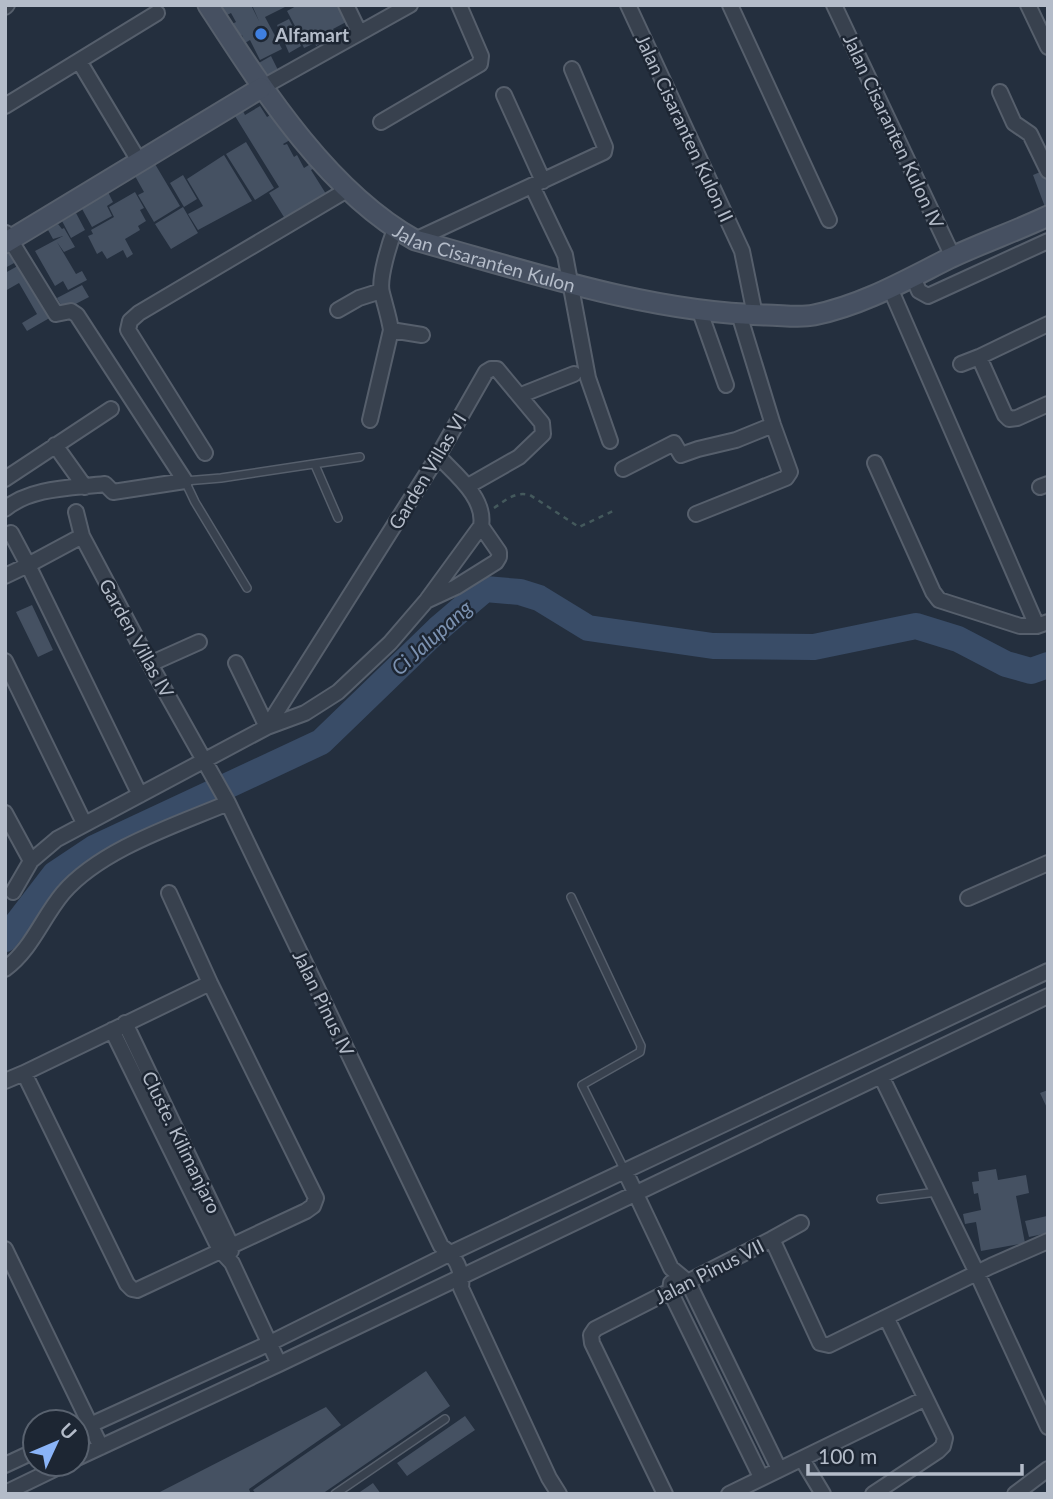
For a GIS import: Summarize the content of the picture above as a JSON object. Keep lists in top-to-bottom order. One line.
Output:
{"streets":{"main road":["Jalan Cisaranten Kulon"],"street":["Jalan Cisaranten Kulon II","Jalan Cisaranten Kulon IV","Garden Villas VI","Garden Villas IV","Jalan Pinus IV","Cluste. Kilimanjaro","Jalan Pinus VII"]},"crossings":[["Jalan Cisaranten Kulon II","Jalan Cisaranten Kulon"],["Jalan Cisaranten Kulon IV","Jalan Cisaranten Kulon"],["Garden Villas IV","Jalan Pinus IV"]],"water":["Ci Jalupang"],"places":["Alfamart"],"scale_bar":"100 m","north":"top right"}
